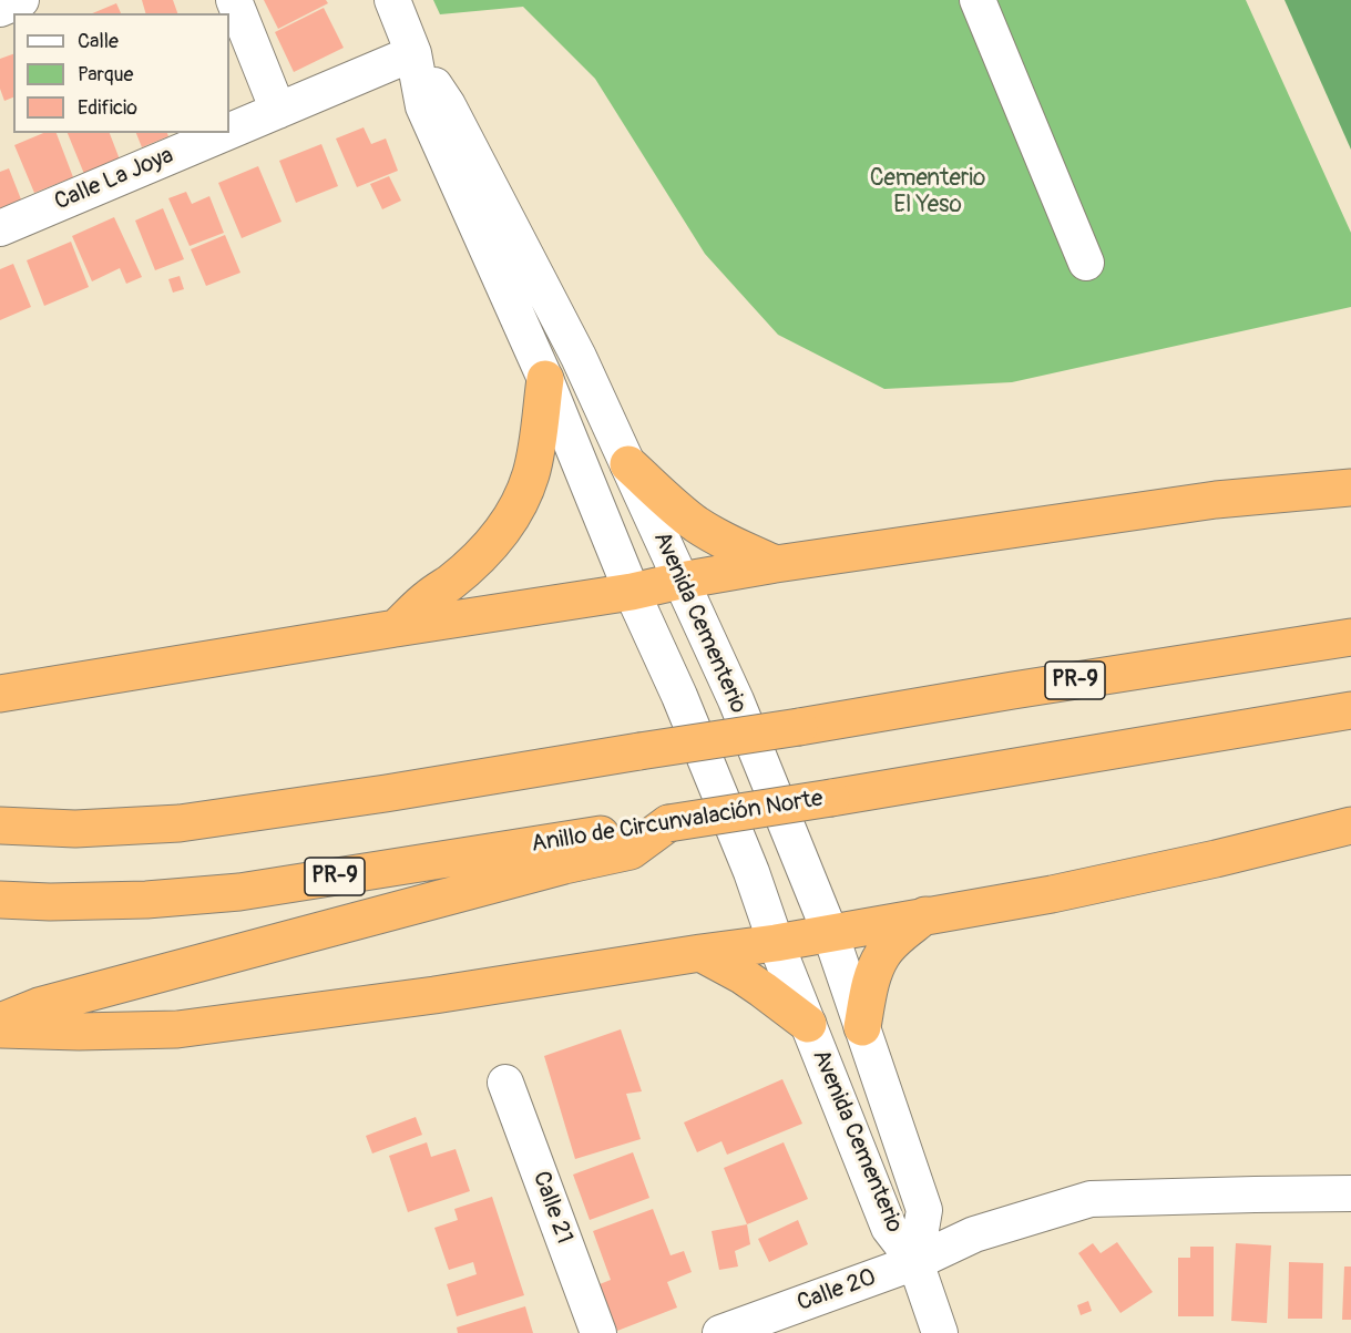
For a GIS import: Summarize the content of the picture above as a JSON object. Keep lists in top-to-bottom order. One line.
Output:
{"streets":{"highway":["PR-9","Anillo de Circunvalación Norte"],"street":["Calle La Joya","Avenida Cementerio","Calle 21","Calle 20"]},"crossings":[["Calle La Joya","Avenida Cementerio"],["Avenida Cementerio","Calle 20"]],"parks":["Cementerio El Yeso"],"legend":["Calle","Parque","Edificio"]}
